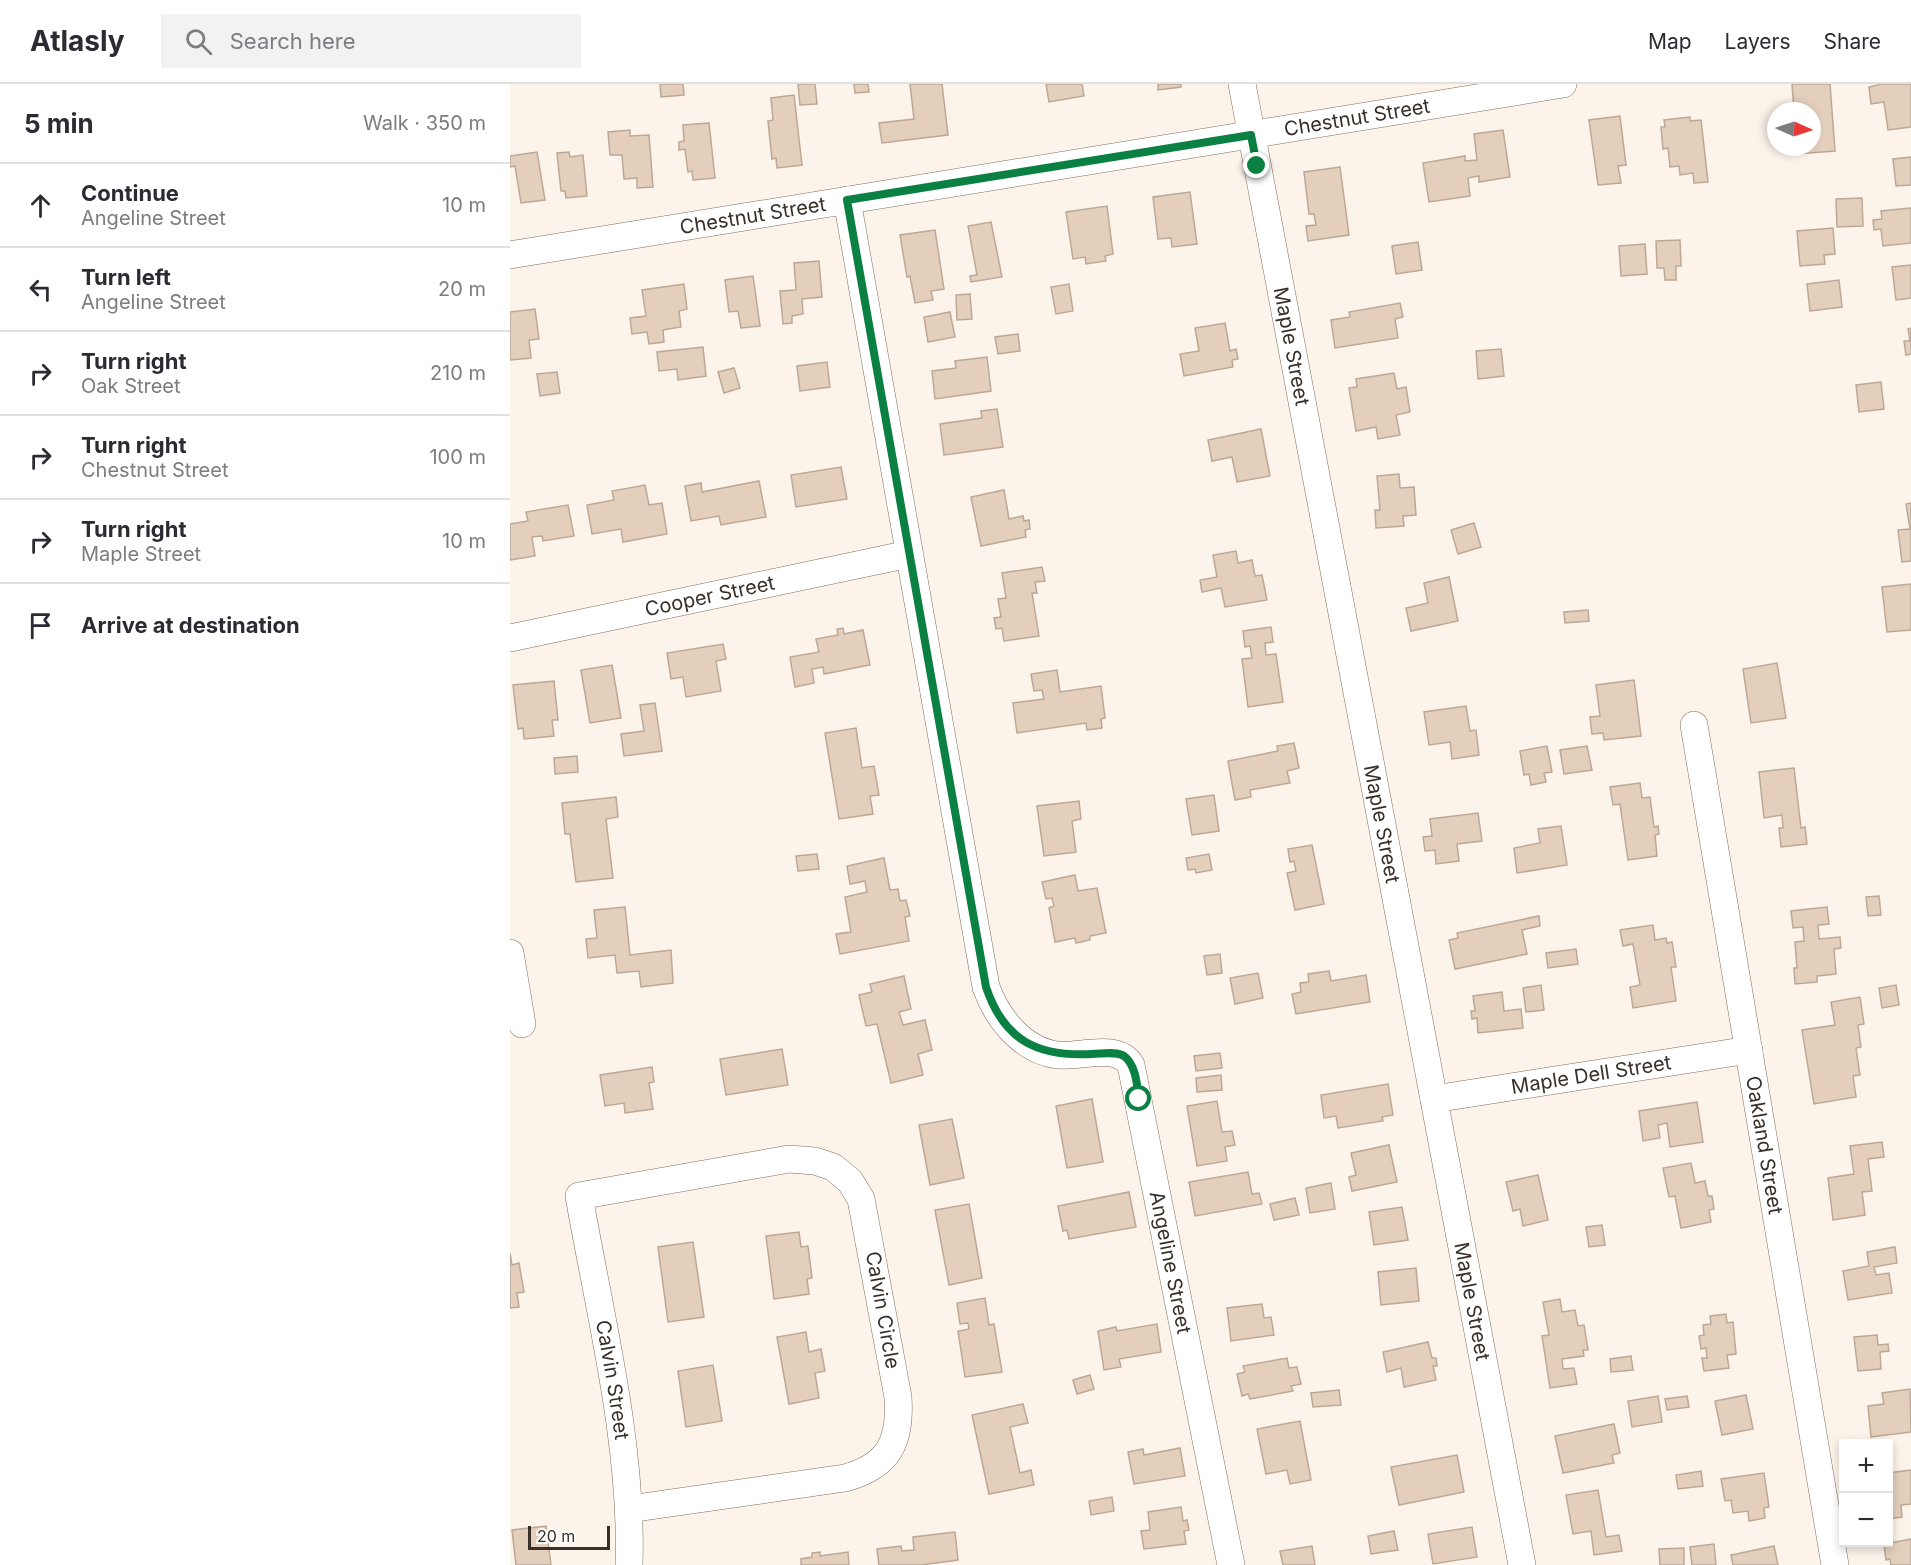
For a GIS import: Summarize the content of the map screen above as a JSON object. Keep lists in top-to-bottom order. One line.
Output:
{"streets":{"street":["Chestnut Street","Maple Street","Cooper Street","Maple Dell Street","Oakland Street","Angeline Street","Calvin Circle","Calvin Street"]},"crossings":[["Chestnut Street","Maple Street"],["Maple Street","Maple Dell Street"],["Cooper Street","Angeline Street"],["Maple Dell Street","Oakland Street"],["Calvin Circle","Calvin Street"]],"scale_bar":"20 m","north":"right","page":{"header":"Atlasly","search":"Search here","nav":["Map","Layers","Share"],"heading":["5 min","Walk · 350 m"],"list":[["Continue","Angeline Street","10 m"],["Turn left","Angeline Street","20 m"],["Turn right","Oak Street","210 m"],["Turn right","Chestnut Street","100 m"],["Turn right","Maple Street","10 m"],"Arrive at destination"],"map_buttons":["+","−"],"scale":"20 m"}}
